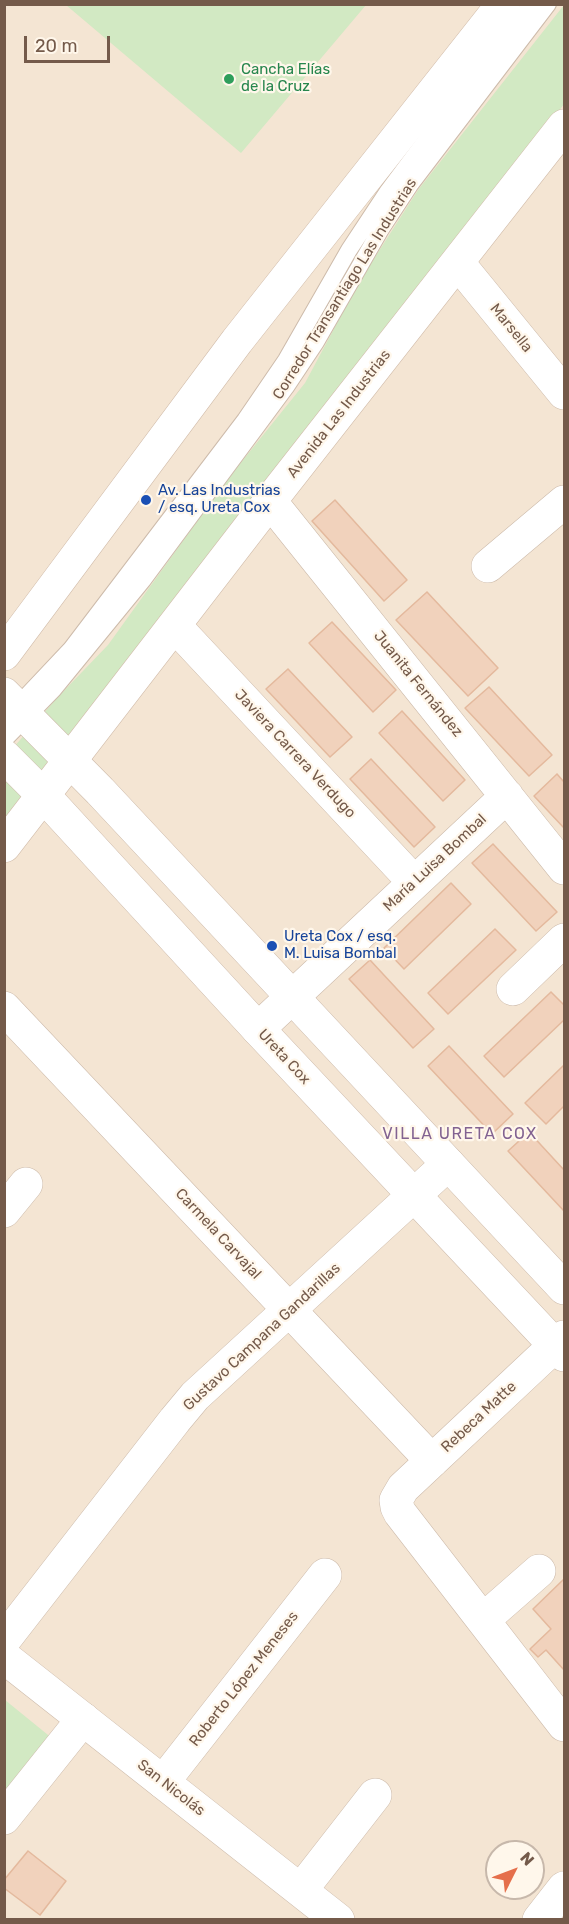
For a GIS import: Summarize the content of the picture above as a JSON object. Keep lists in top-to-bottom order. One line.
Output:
{"streets":{"street":["Marsella","Avenida Las Industrias","Juanita Fernández","Javiera Carrera Verdugo","María Luisa Bombal","Ureta Cox","Carmela Carvajal","Gustavo Campana Gandarillas","Rebeca Matte","Roberto López Meneses","San Nicolás"],"lane":["Corredor Transantiago Las Industrias"]},"crossings":[["Marsella","Avenida Las Industrias"],["Avenida Las Industrias","Juanita Fernández"],["Avenida Las Industrias","Javiera Carrera Verdugo"],["Avenida Las Industrias","Ureta Cox"],["Juanita Fernández","María Luisa Bombal"],["Javiera Carrera Verdugo","María Luisa Bombal"],["María Luisa Bombal","Ureta Cox"],["Ureta Cox","Gustavo Campana Gandarillas"],["Ureta Cox","Rebeca Matte"],["Carmela Carvajal","Gustavo Campana Gandarillas"],["Carmela Carvajal","Rebeca Matte"],["Roberto López Meneses","San Nicolás"]],"districts":["VILLA URETA COX"],"places":["Cancha Elías de la Cruz","Av. Las Industrias / esq. Ureta Cox","Ureta Cox / esq. M. Luisa Bombal"],"scale_bar":"20 m","north":"top right"}
